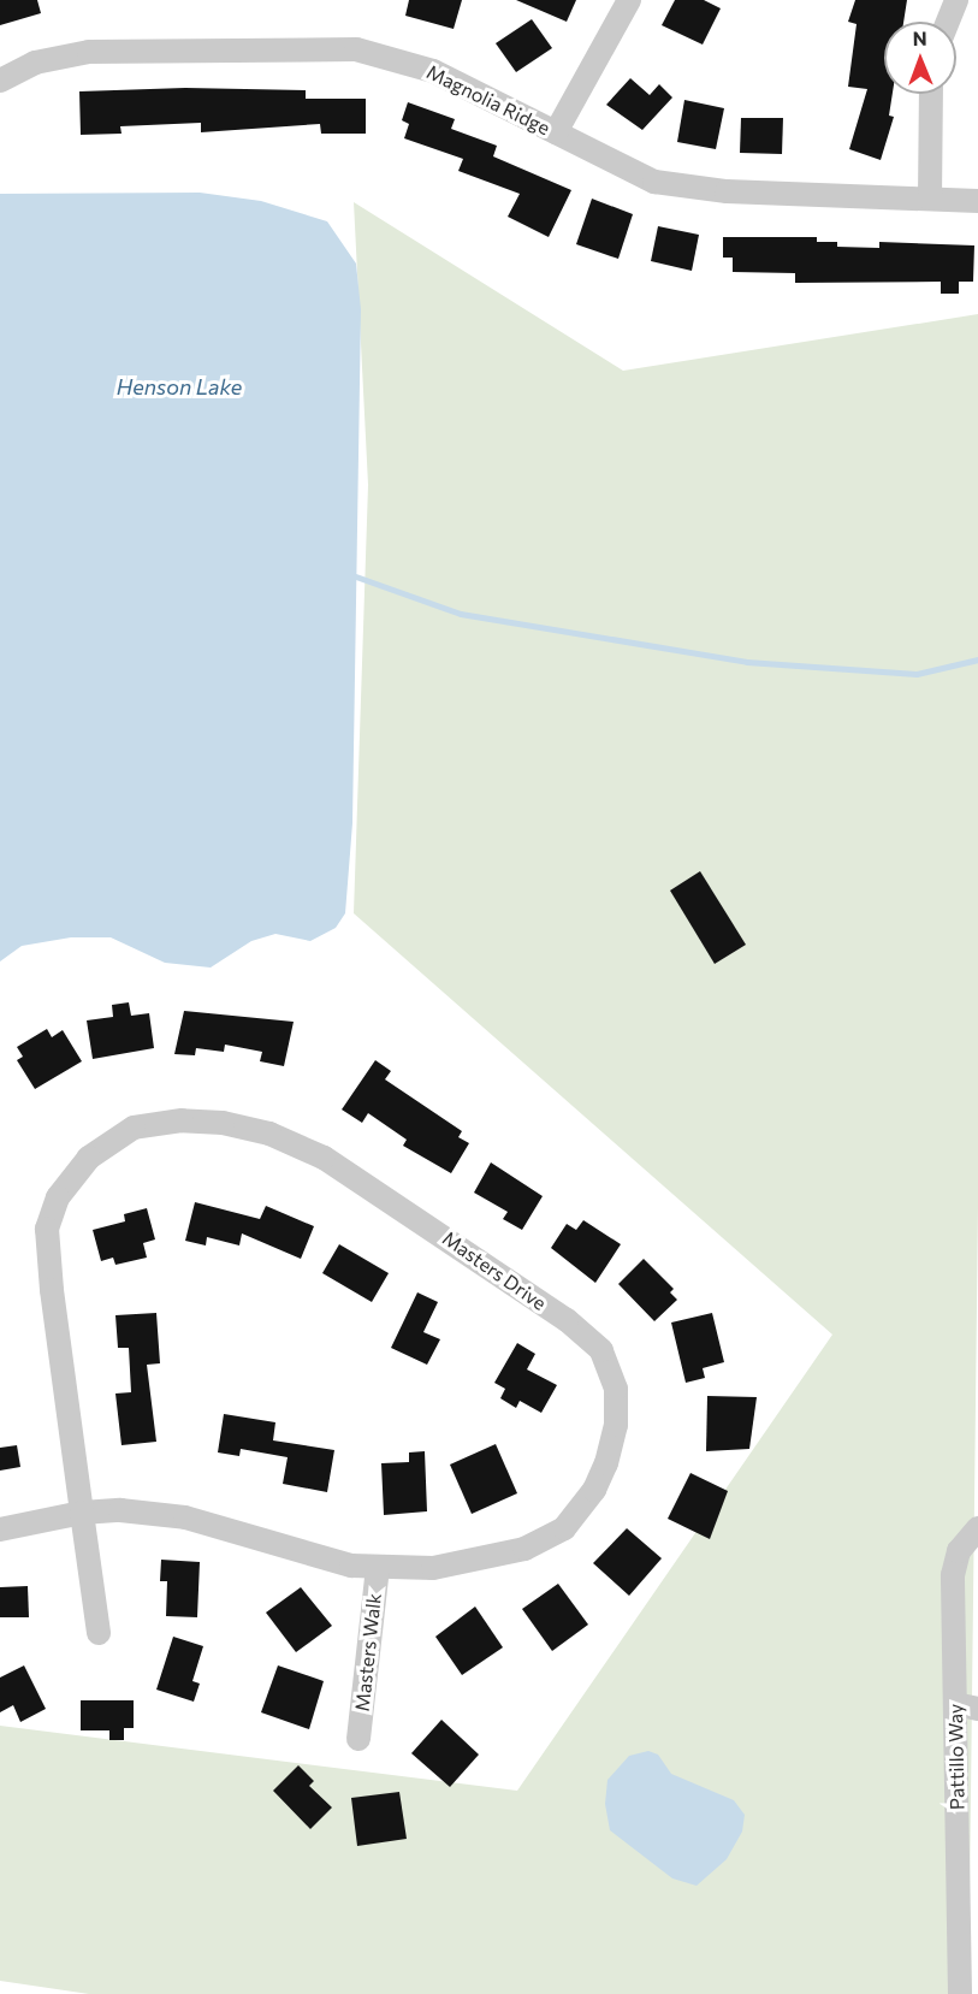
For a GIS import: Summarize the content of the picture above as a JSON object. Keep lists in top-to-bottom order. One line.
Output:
{"streets":{"street":["Magnolia Ridge","Masters Drive","Masters Walk","Pattillo Way"]},"crossings":[["Masters Drive","Masters Walk"]],"water":["Henson Lake"],"north":"top"}
